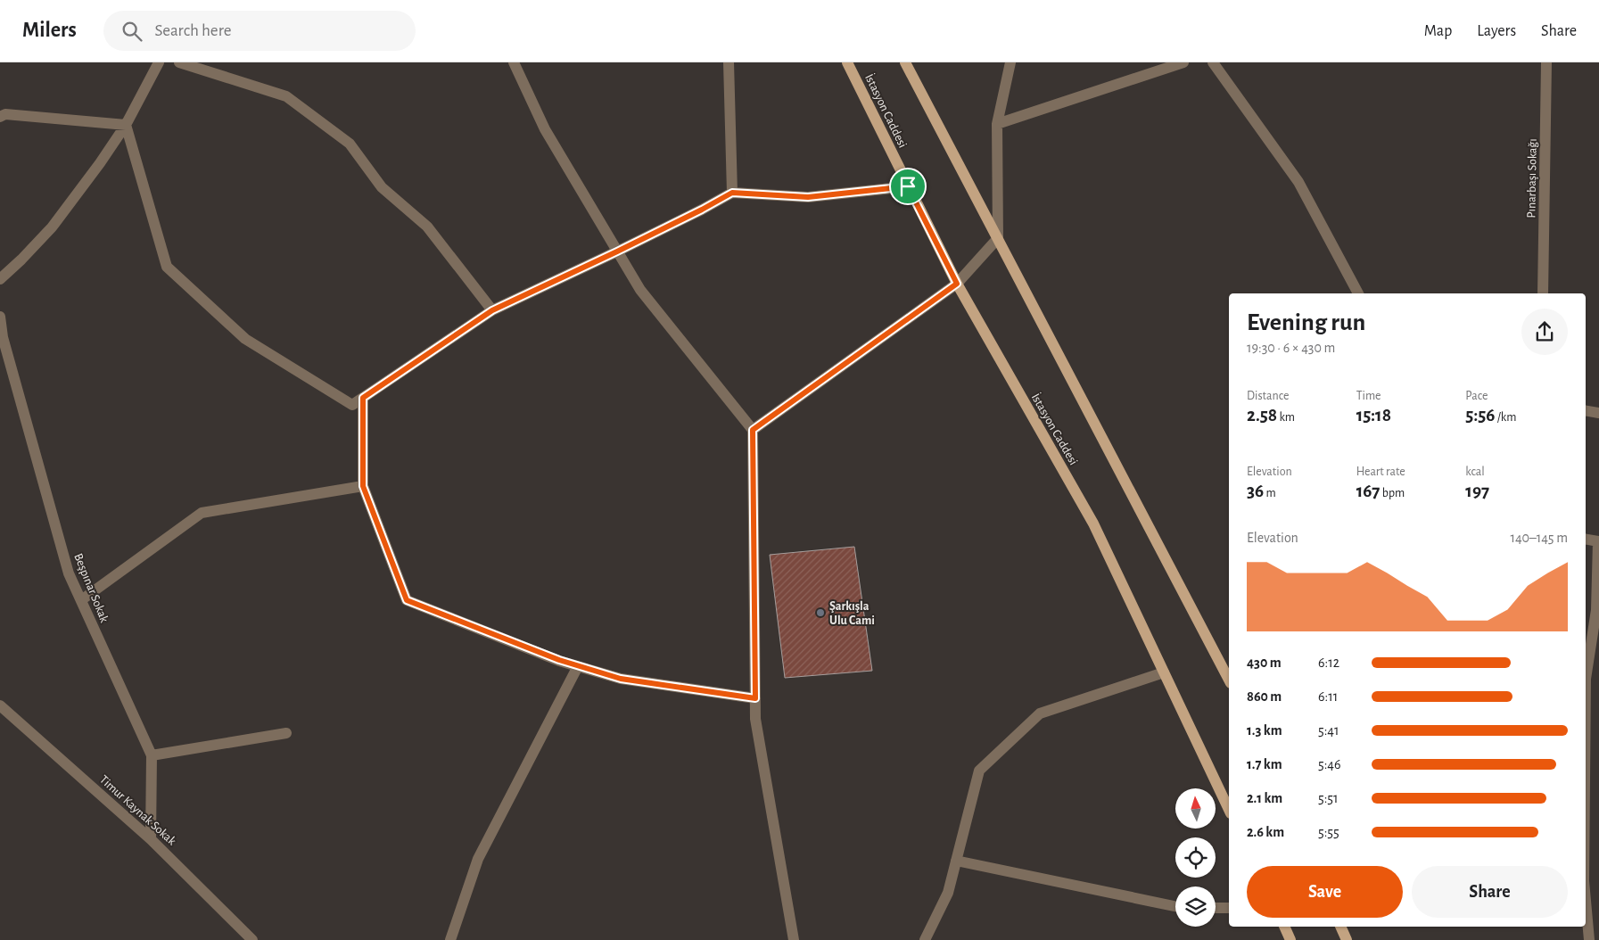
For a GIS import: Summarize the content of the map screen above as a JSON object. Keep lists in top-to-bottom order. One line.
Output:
{"streets":{"main road":["İstasyon Caddesi"],"street":["Pınarbaşı Sokağı","Beşpınar Sokak","Timur Kaynak Sokak"]},"crossings":[["Beşpınar Sokak","Timur Kaynak Sokak"]],"places":["Şarkışla Ulu Cami"],"north":"top","page":{"header":"Milers","search":"Search here","nav":["Map","Layers","Share"],"heading":["Evening run","19:30 · 6 × 430 m"],"stats":[["Distance","2.58 km"],["Time","15:18"],["Pace","5:56 /km"],["Elevation","36 m"],["Heart rate","167 bpm"],["kcal","197"]],"chart":["Elevation","140–145 m"],"list":[{"name":"430 m","note":"6:12"},{"name":"860 m","note":"6:11"},{"name":"1.3 km","note":"5:41"},{"name":"1.7 km","note":"5:46"},{"name":"2.1 km","note":"5:51"},{"name":"2.6 km","note":"5:55"}],"buttons":["Save","Share"]}}
